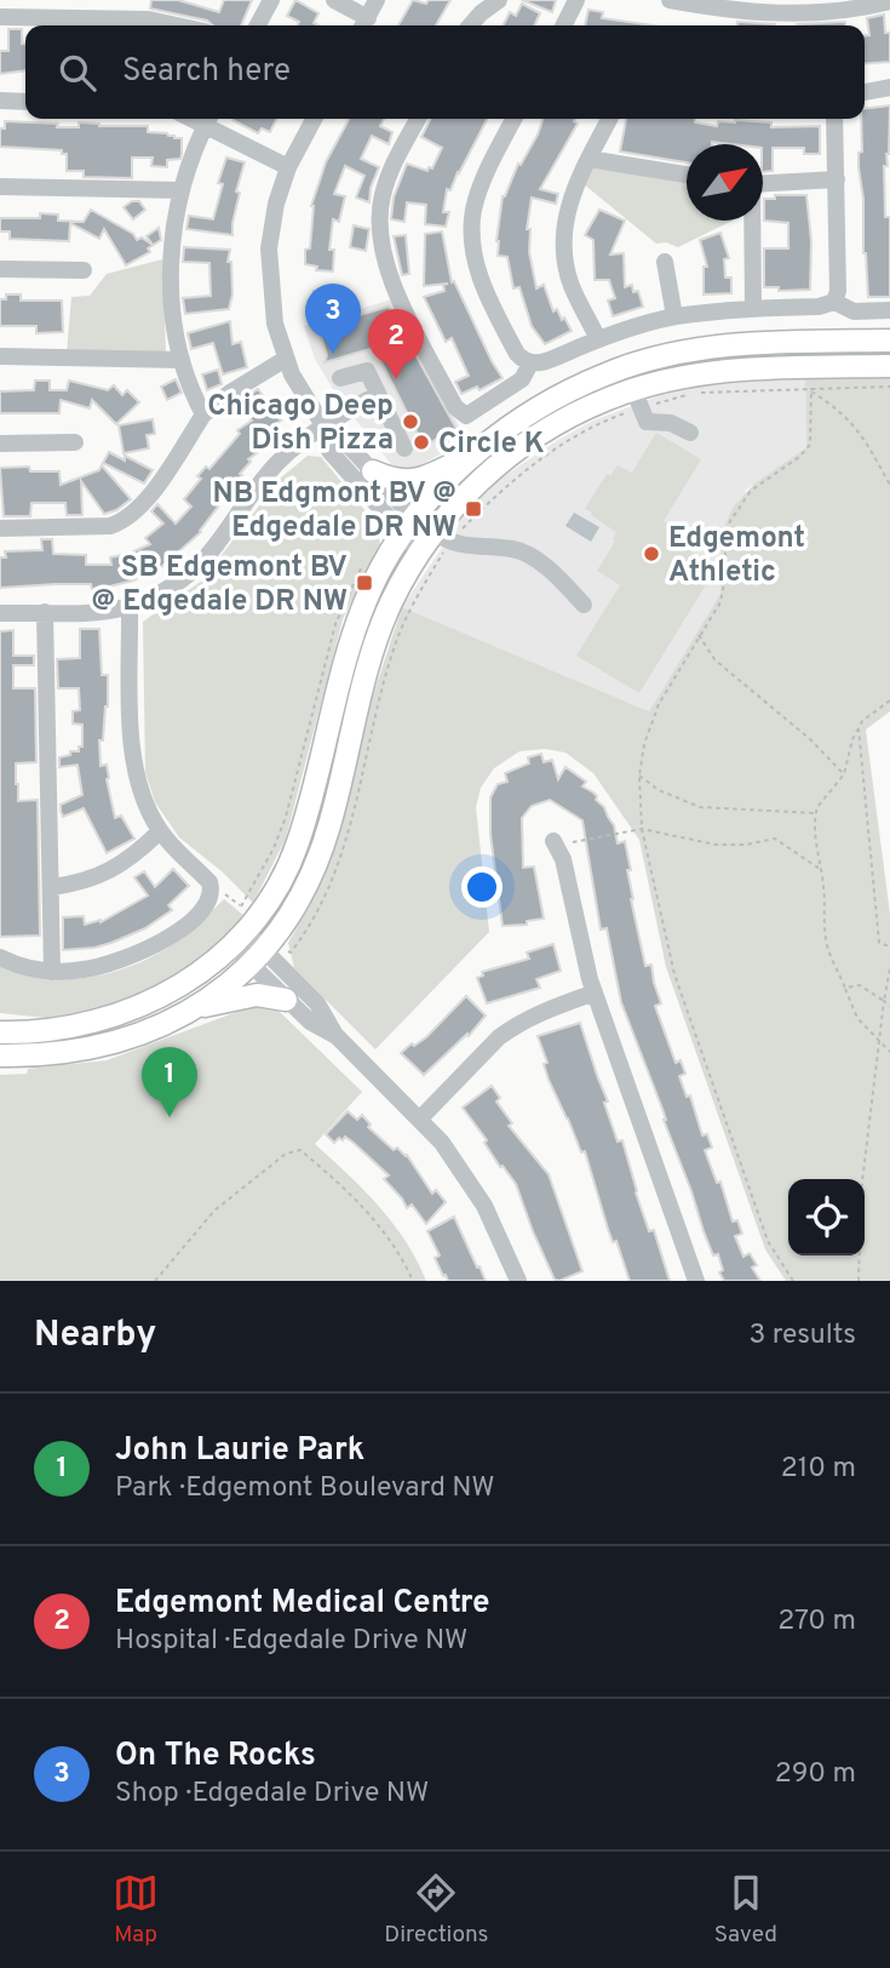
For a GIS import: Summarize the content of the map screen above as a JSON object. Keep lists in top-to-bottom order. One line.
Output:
{"places":{"other":["Chicago Deep Dish Pizza","Circle K","Edgemont Athletic"],"transit":["NB Edgmont BV @ Edgedale DR NW","SB Edgemont BV @ Edgedale DR NW"]},"north":"top right","page":{"search":"Search here","pins":["3","2","1"],"heading":["Nearby","3 results"],"list":[{"mark":"1","name":"John Laurie Park","note":"Park · Edgemont Boulevard NW","value":"210 m"},{"mark":"2","name":"Edgemont Medical Centre","note":"Hospital · Edgedale Drive NW","value":"270 m"},{"mark":"3","name":"On The Rocks","note":"Shop · Edgedale Drive NW","value":"290 m"}],"nav":["Map","Directions","Saved"]}}
